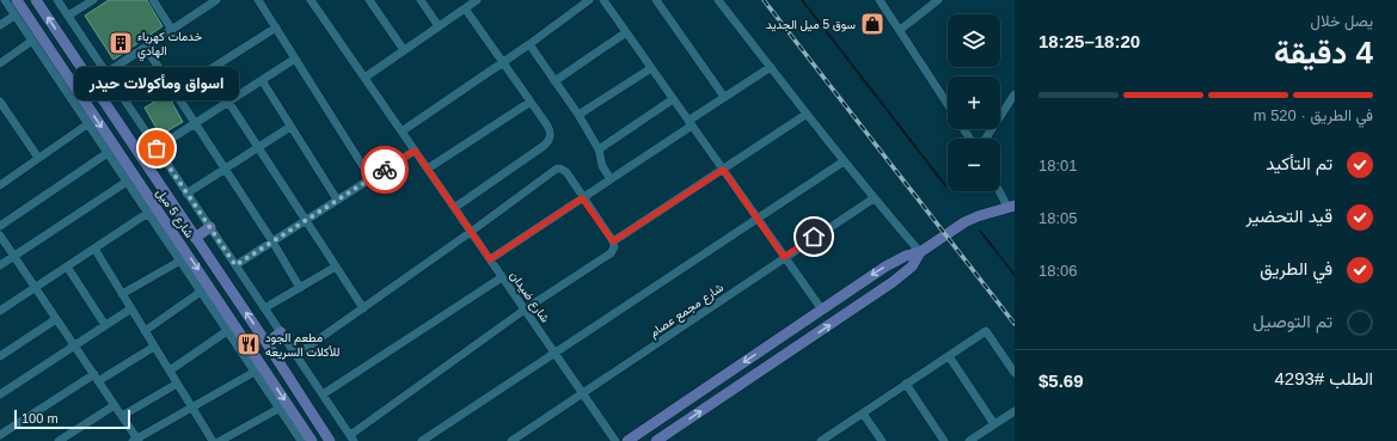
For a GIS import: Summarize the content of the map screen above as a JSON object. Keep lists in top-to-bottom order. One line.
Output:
{"streets":{"main road":["شارع 5 ميل"],"street":["شارع ضيدان","شارع مجمع عصام"]},"crossings":[["شارع ضيدان","شارع مجمع عصام"]],"places":{"shop":["سوق 5 ميل الجديد"],"building":["خدمات كهرباء الهادي"],"other":["اسواق ومأكولات حيدر"],"restaurant":["مطعم الجود للأكلات السريعه"]},"scale_bar":"100 m","page":{"heading":["4 دقيقة","يصل خلال","18:20–18:25"],"panel":["الطلب #4293","$5.69"],"map_buttons":["+","−"],"bubble":"اسواق ومأكولات حيدر","bar":"في الطريق · 520 m","list":[["تم التأكيد","18:01"],["قيد التحضير","18:05"],["في الطريق","18:06"],"تم التوصيل"],"scale":"100 m"}}
